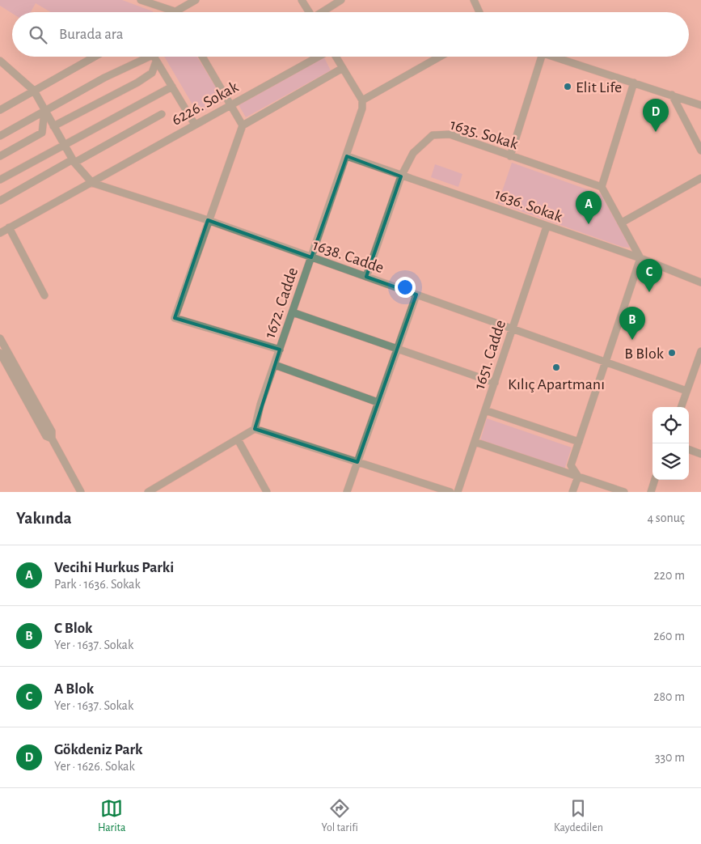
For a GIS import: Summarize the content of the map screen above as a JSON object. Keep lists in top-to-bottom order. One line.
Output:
{"streets":{"street":["6226. Sokak","1635. Sokak","1636. Sokak","1638. Cadde","1672. Cadde","1651. Cadde"]},"crossings":[["6226. Sokak","1638. Cadde"],["1635. Sokak","1636. Sokak"],["1635. Sokak","1638. Cadde"],["1636. Sokak","1672. Cadde"],["1636. Sokak","1651. Cadde"],["1638. Cadde","1672. Cadde"],["1638. Cadde","1651. Cadde"]],"places":["Elit Life","B Blok","Kılıç Apartmanı"],"page":{"search":"Burada ara","pins":["D","A","C","B"],"heading":["Yakında","4 sonuç"],"list":[{"mark":"A","name":"Vecihi Hurkus Parki","note":"Park · 1636. Sokak","value":"220 m"},{"mark":"B","name":"C Blok","note":"Yer · 1637. Sokak","value":"260 m"},{"mark":"C","name":"A Blok","note":"Yer · 1637. Sokak","value":"280 m"},{"mark":"D","name":"Gökdeniz Park","note":"Yer · 1626. Sokak","value":"330 m"}],"nav":["Harita","Yol tarifi","Kaydedilen"]}}
